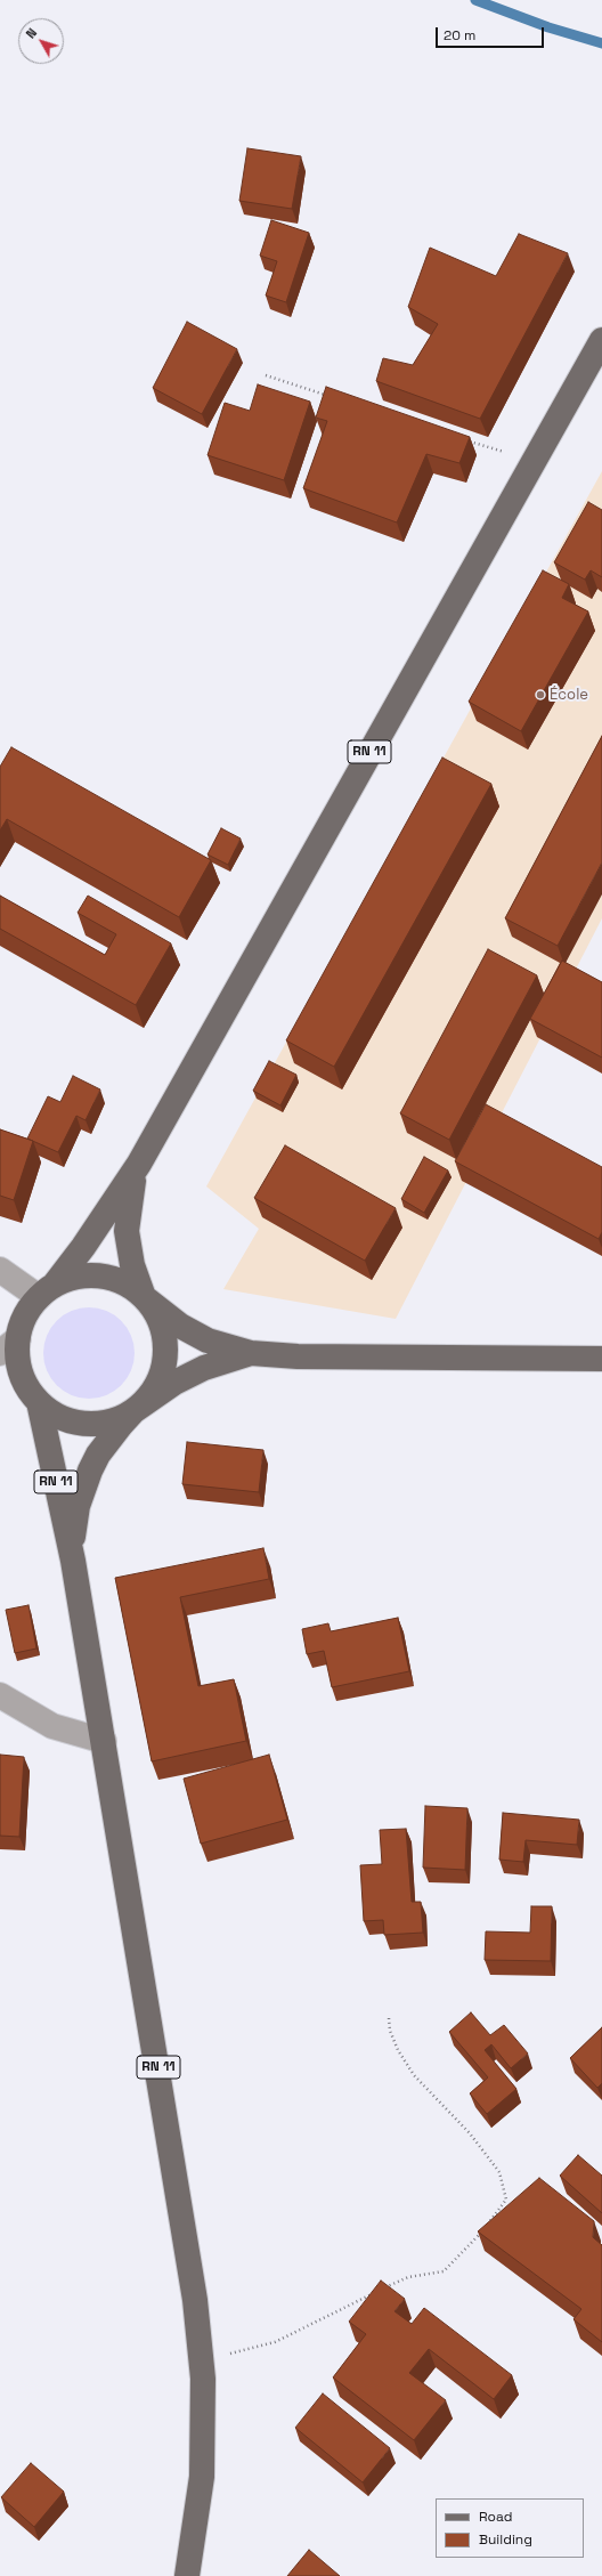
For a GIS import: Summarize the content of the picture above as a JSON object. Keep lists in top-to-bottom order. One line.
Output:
{"streets":{"main road":["RN 11"]},"places":["École"],"legend":["Road","Building"],"scale_bar":"20 m","north":"top left"}
